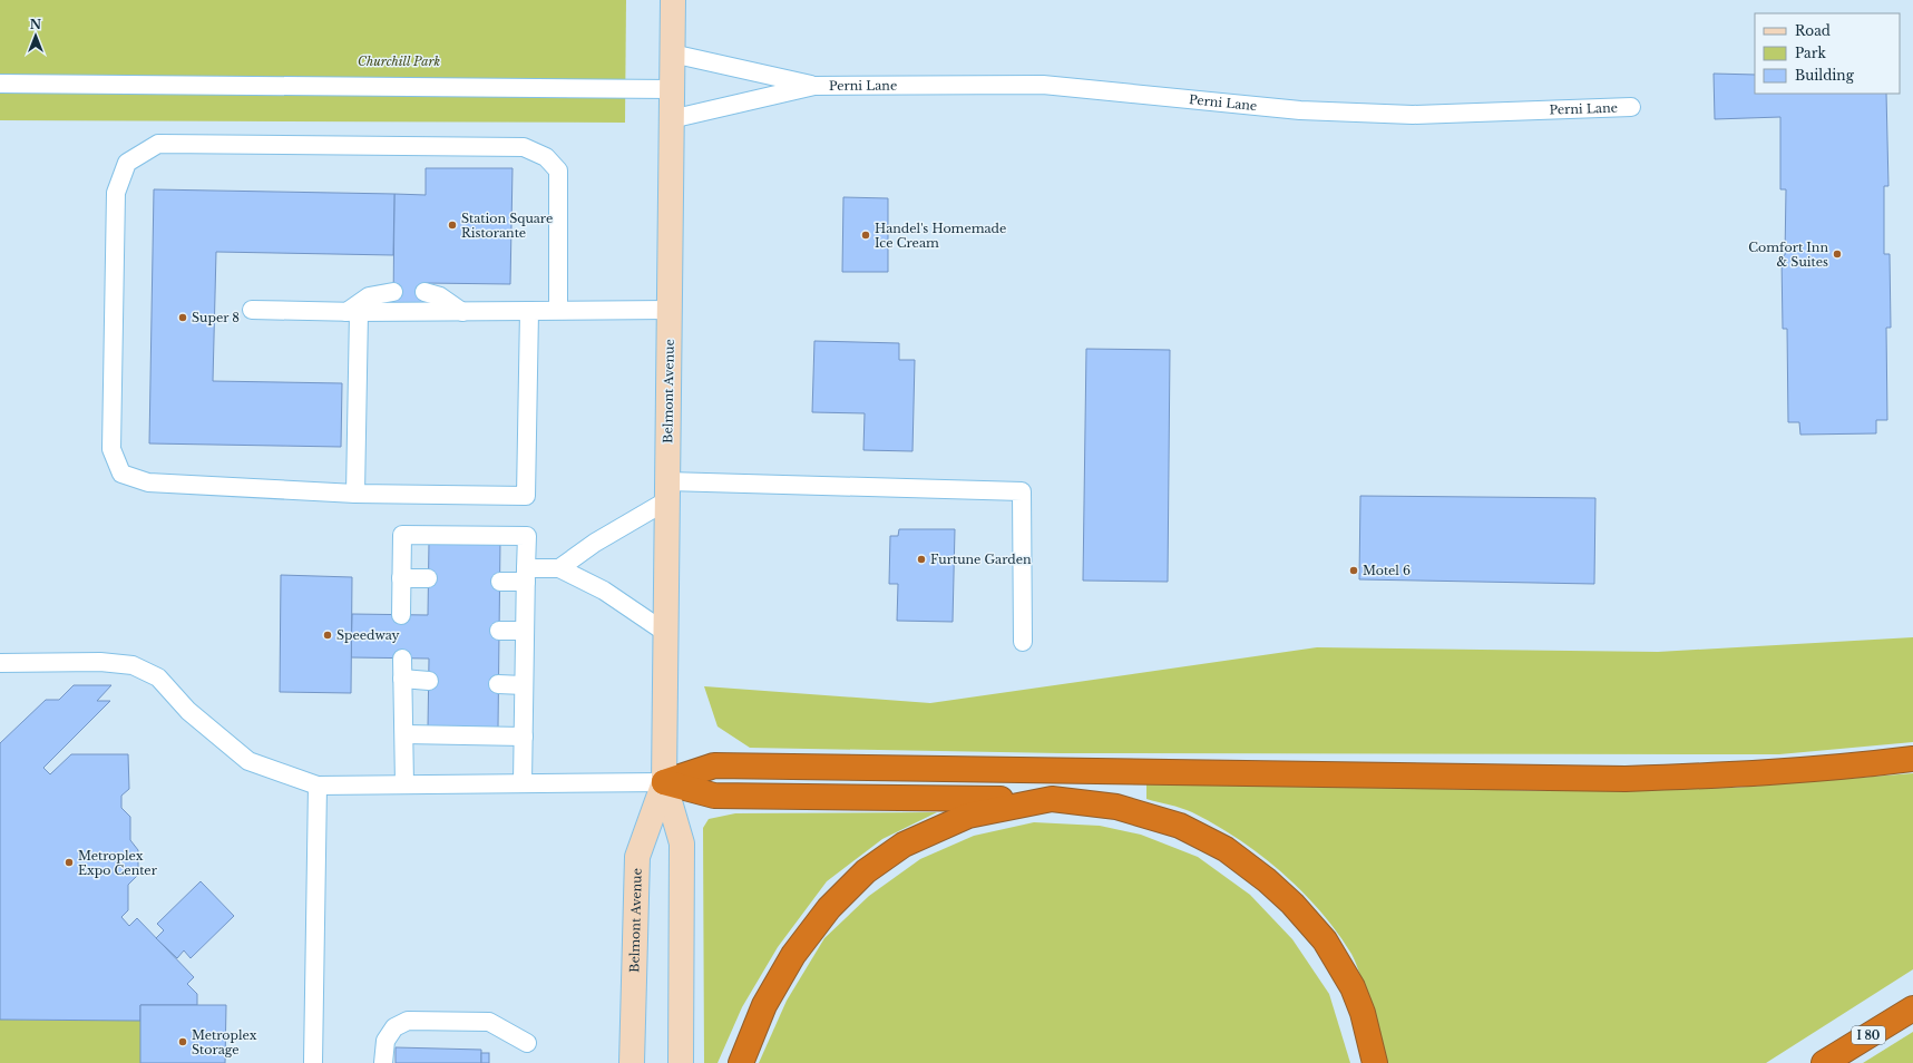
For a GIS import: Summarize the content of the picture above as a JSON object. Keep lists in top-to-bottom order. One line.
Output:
{"streets":{"highway":["I 80"],"main road":["Belmont Avenue"],"lane":["Perni Lane"]},"parks":["Churchill Park"],"places":["Station Square Ristorante","Handel's Homemade Ice Cream","Comfort Inn & Suites","Super 8","Furtune Garden","Motel 6","Speedway","Metroplex Expo Center","Metroplex Storage"],"legend":["Road","Park","Building"],"north":"top"}
